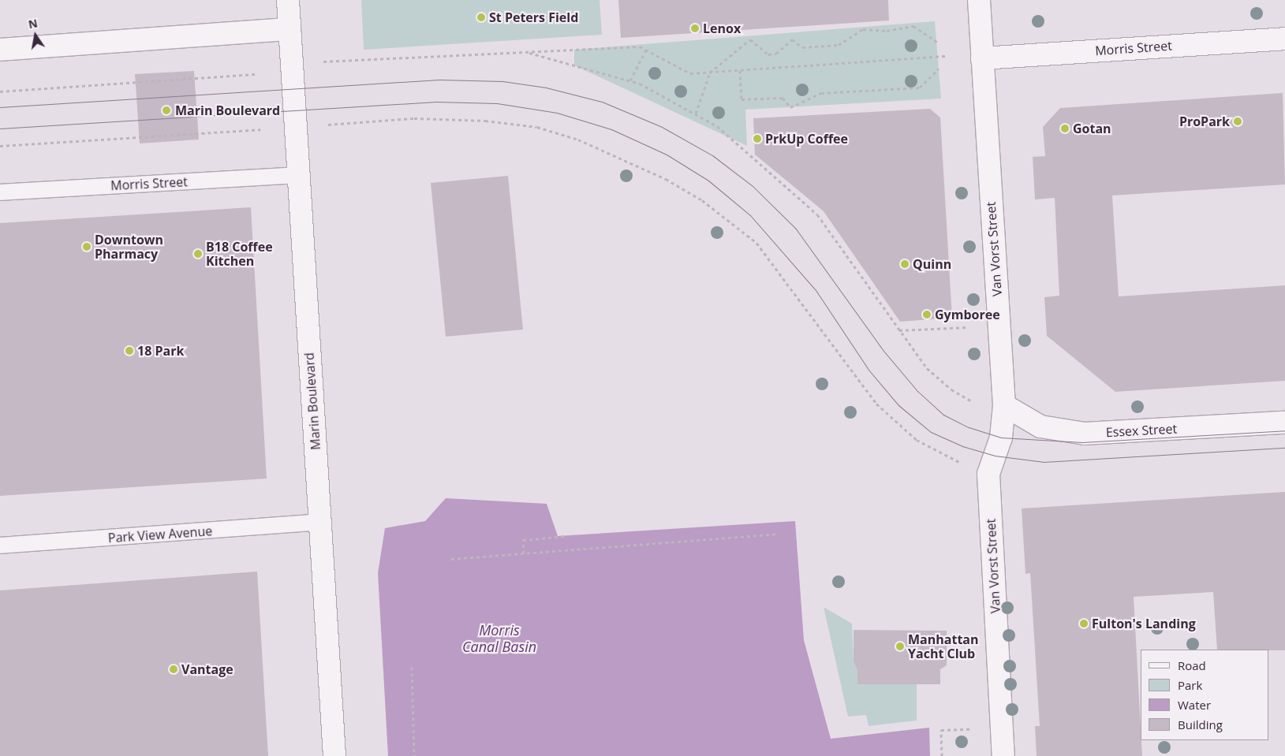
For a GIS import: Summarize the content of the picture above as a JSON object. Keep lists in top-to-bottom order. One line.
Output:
{"streets":{"street":["Morris Street","Van Vorst Street","Marin Boulevard","Essex Street"],"lane":["Park View Avenue"]},"crossings":[["Morris Street","Van Vorst Street"],["Morris Street","Marin Boulevard"],["Van Vorst Street","Essex Street"],["Marin Boulevard","Park View Avenue"]],"water":["Morris Canal Basin"],"places":["St Peters Field","Lenox","Marin Boulevard","ProPark","Gotan","PrkUp Coffee","Downtown Pharmacy","B18 Coffee Kitchen","Quinn","Gymboree","18 Park","Fulton's Landing","Manhattan Yacht Club","Vantage"],"legend":["Road","Park","Water","Building"],"north":"top"}
